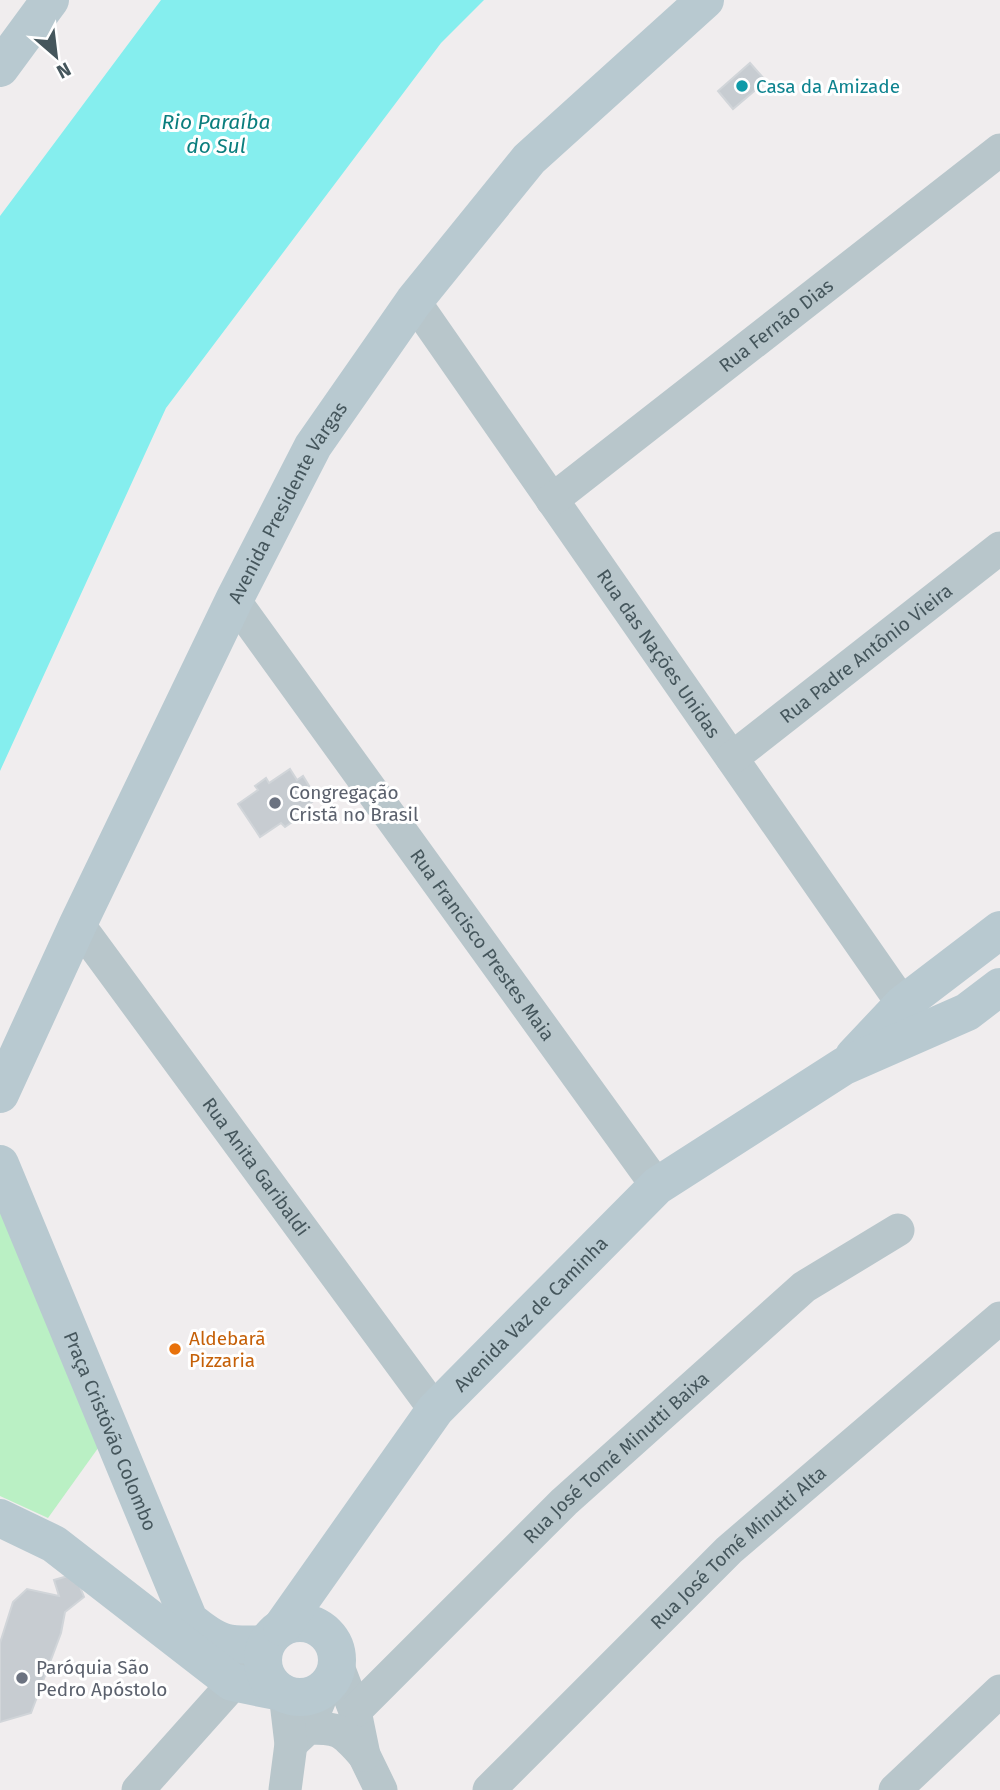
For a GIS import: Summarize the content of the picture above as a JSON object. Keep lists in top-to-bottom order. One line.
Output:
{"streets":{"street":["Rua Fernão Dias","Avenida Presidente Vargas","Rua das Nações Unidas","Rua Padre Antônio Vieira","Rua Francisco Prestes Maia","Rua Anita Garibaldi","Avenida Vaz de Caminha","Praça Cristóvão Colombo","Rua José Tomé Minutti Baixa","Rua José Tomé Minutti Alta"]},"crossings":[["Rua Fernão Dias","Rua das Nações Unidas"],["Avenida Presidente Vargas","Rua das Nações Unidas"],["Avenida Presidente Vargas","Rua Francisco Prestes Maia"],["Avenida Presidente Vargas","Rua Anita Garibaldi"],["Rua das Nações Unidas","Rua Padre Antônio Vieira"],["Rua das Nações Unidas","Avenida Vaz de Caminha"],["Rua Francisco Prestes Maia","Avenida Vaz de Caminha"],["Rua Anita Garibaldi","Avenida Vaz de Caminha"],["Avenida Vaz de Caminha","Praça Cristóvão Colombo"]],"water":["Rio Paraíba do Sul"],"places":["Casa da Amizade","Congregação Cristã no Brasil","Aldebarã Pizzaria","Paróquia São Pedro Apóstolo"],"north":"bottom right"}
